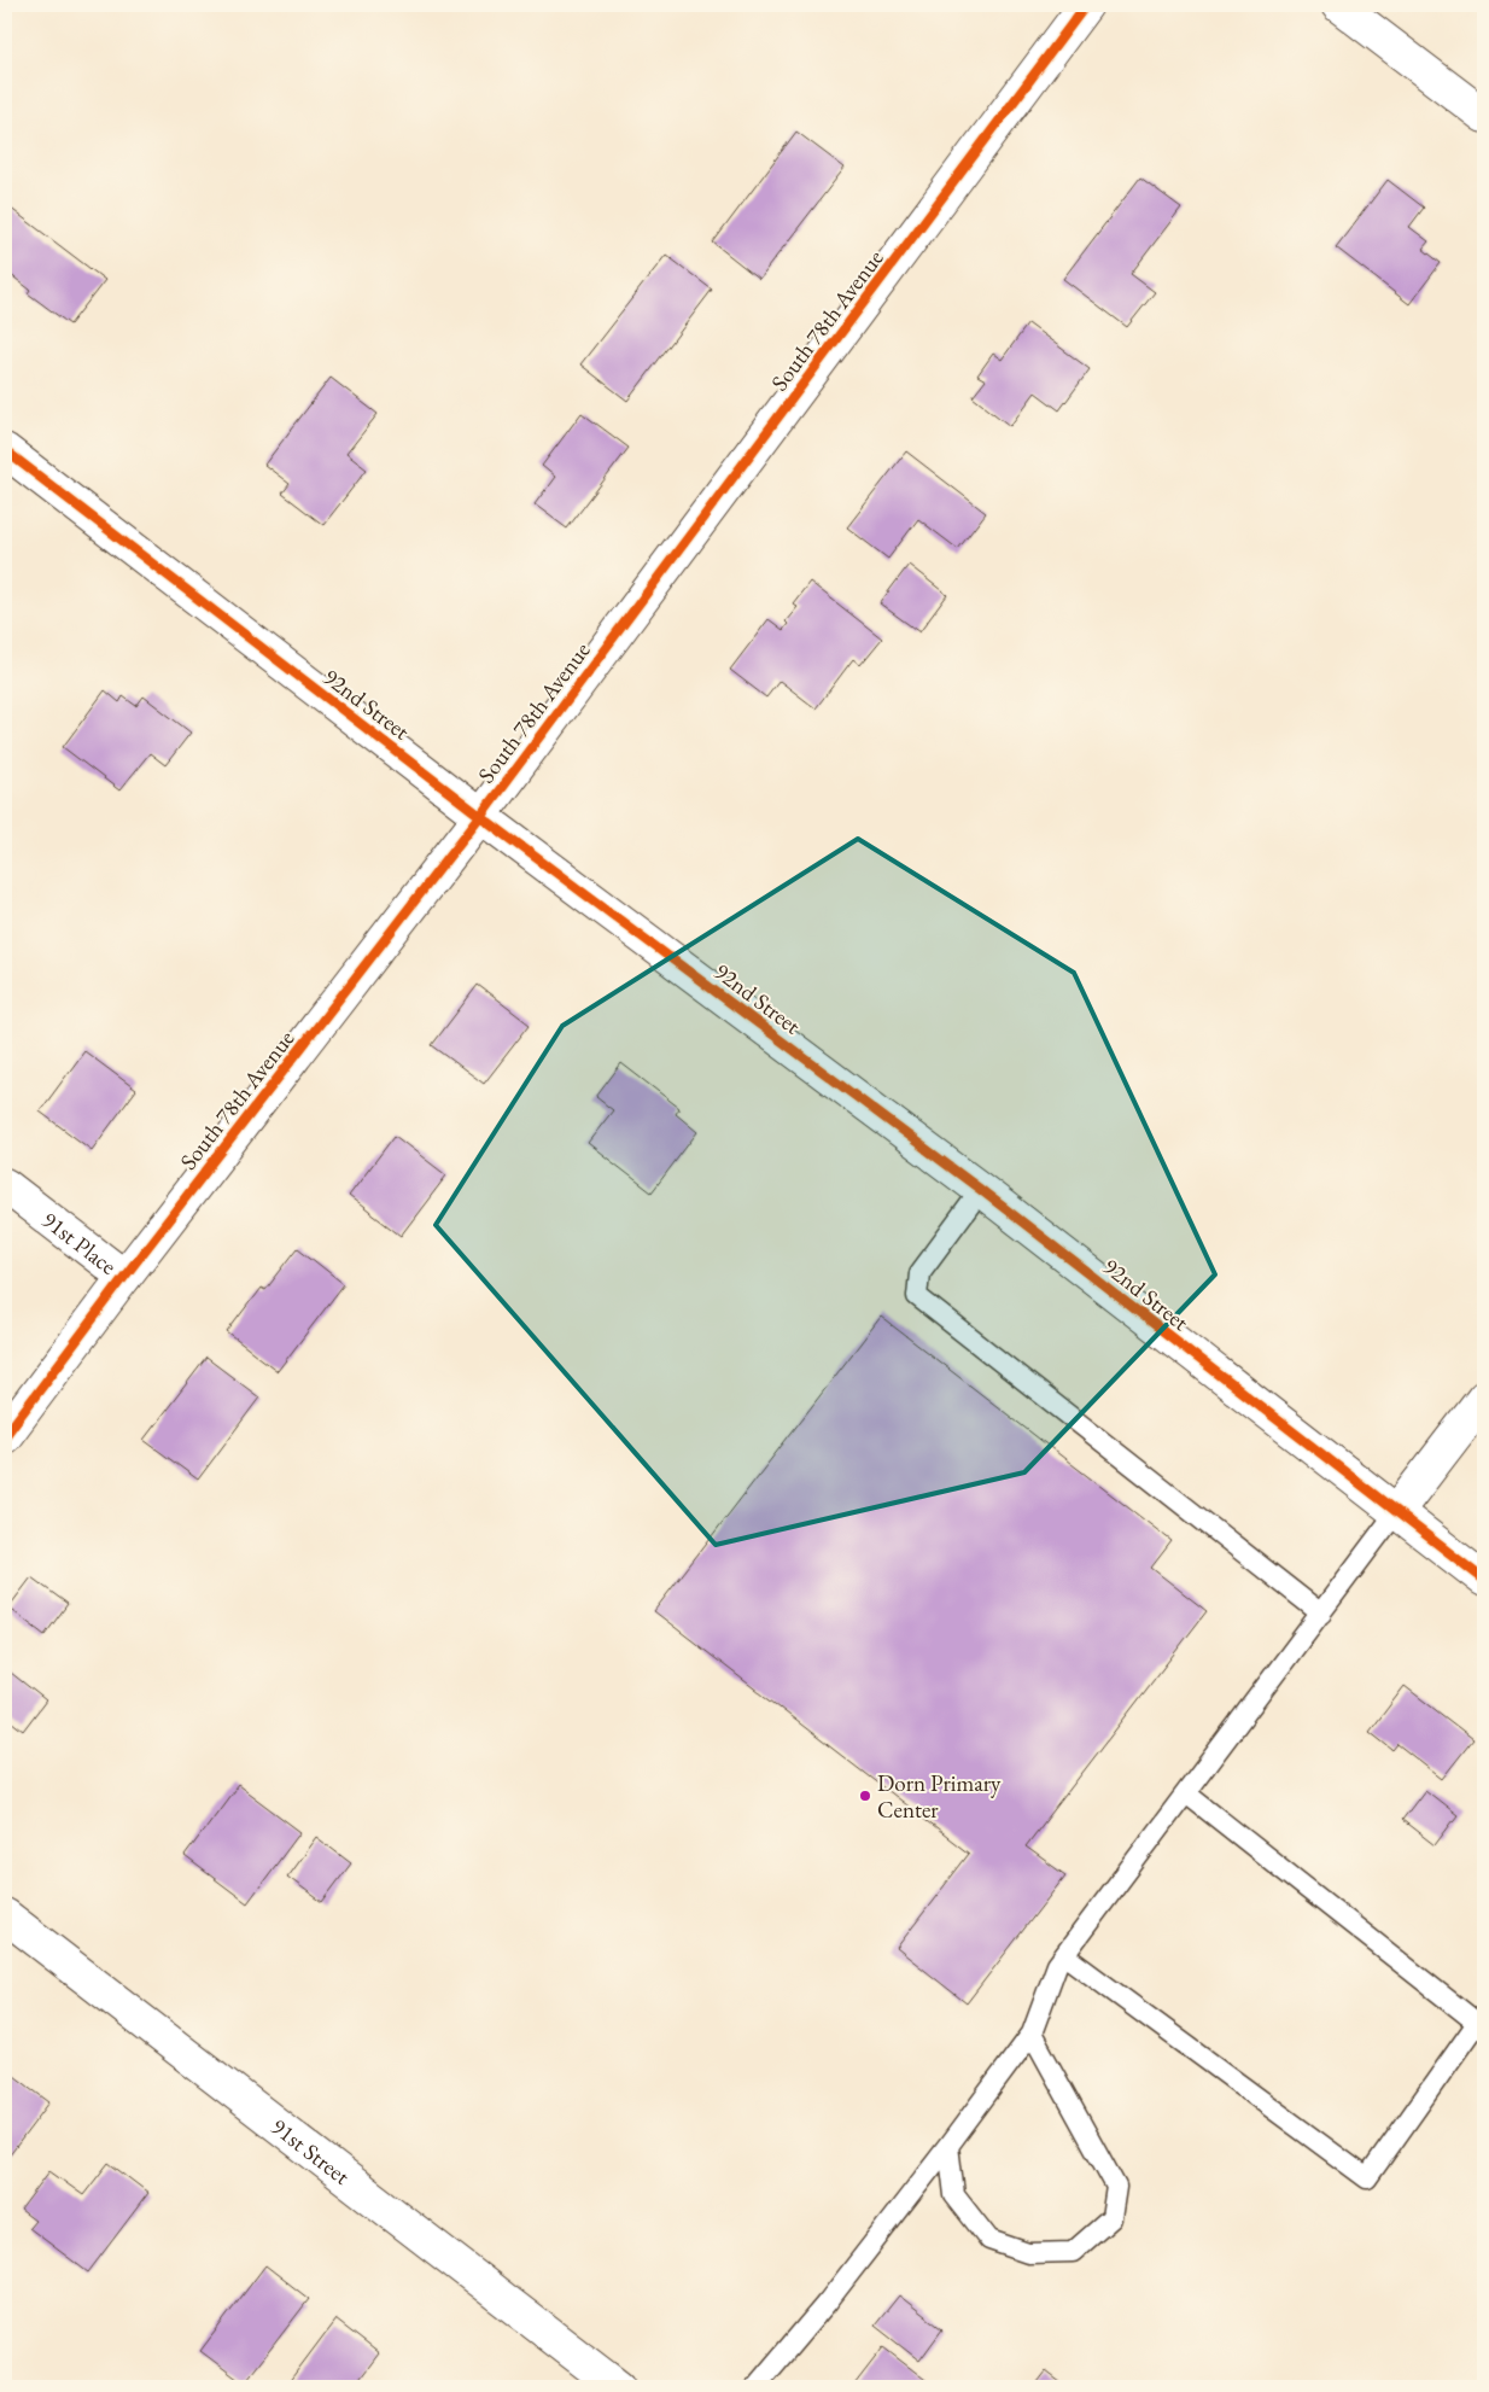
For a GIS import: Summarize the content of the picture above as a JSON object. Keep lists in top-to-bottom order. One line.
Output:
{"streets":{"street":["South 78th Avenue","92nd Street","91st Place","91st Street"]},"crossings":[["South 78th Avenue","92nd Street"],["South 78th Avenue","91st Place"]],"places":["Dorn Primary Center"]}
